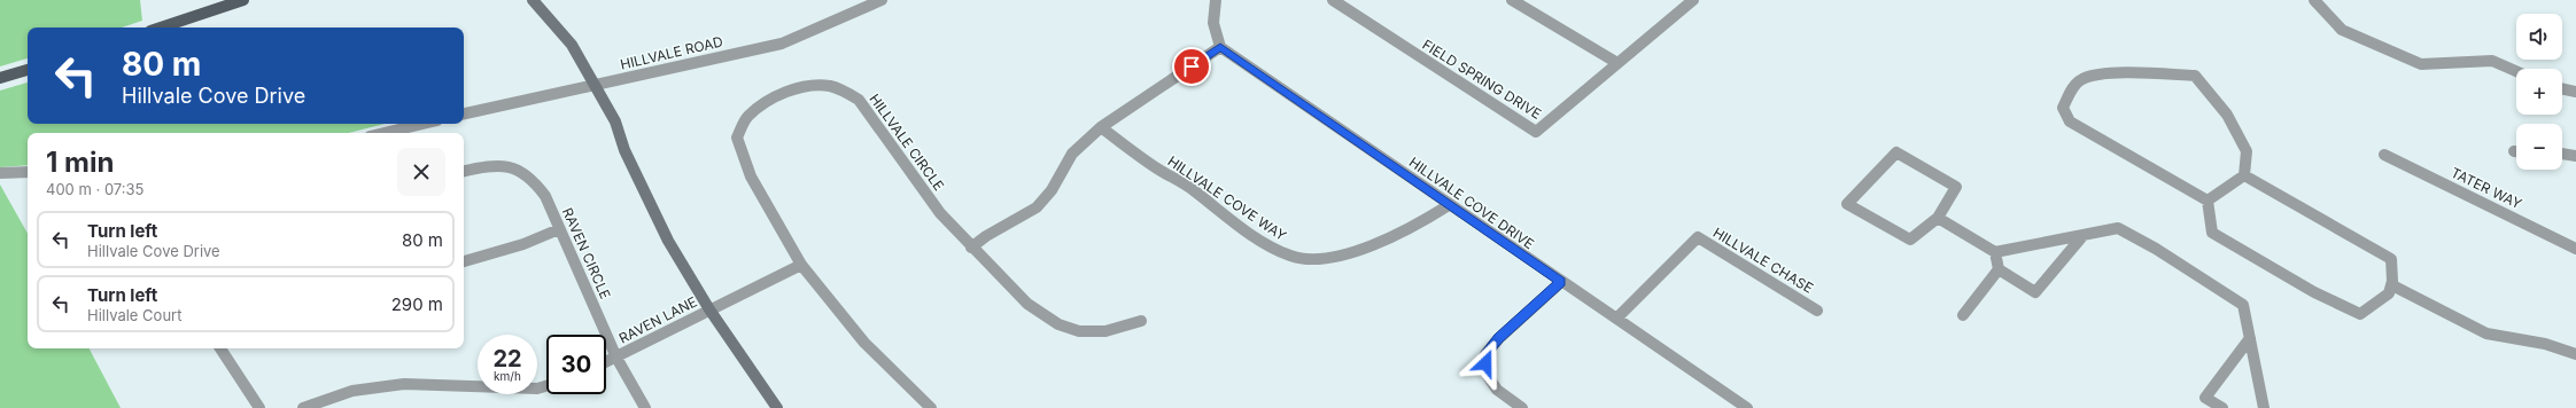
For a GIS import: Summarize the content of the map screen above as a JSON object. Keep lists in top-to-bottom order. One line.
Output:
{"streets":{"street":["HILLVALE ROAD","FIELD SPRING DRIVE","HILLVALE CIRCLE","TATER WAY","HILLVALE COVE WAY","HILLVALE COVE DRIVE","RAVEN CIRCLE","HILLVALE CHASE","RAVEN LANE"]},"crossings":[["HILLVALE CIRCLE","RAVEN LANE"],["HILLVALE COVE WAY","HILLVALE COVE DRIVE"],["HILLVALE COVE DRIVE","HILLVALE CHASE"],["RAVEN CIRCLE","RAVEN LANE"]],"page":{"map_buttons":["+","−"],"turn":["80 m","Hillvale Cove Drive"],"heading":["1 min","400 m · 07:35"],"list":[{"name":"Turn left","note":"Hillvale Cove Drive","value":"80 m"},{"name":"Turn left","note":"Hillvale Court","value":"290 m"}],"speed":"22 km/h","limit":"30"}}
